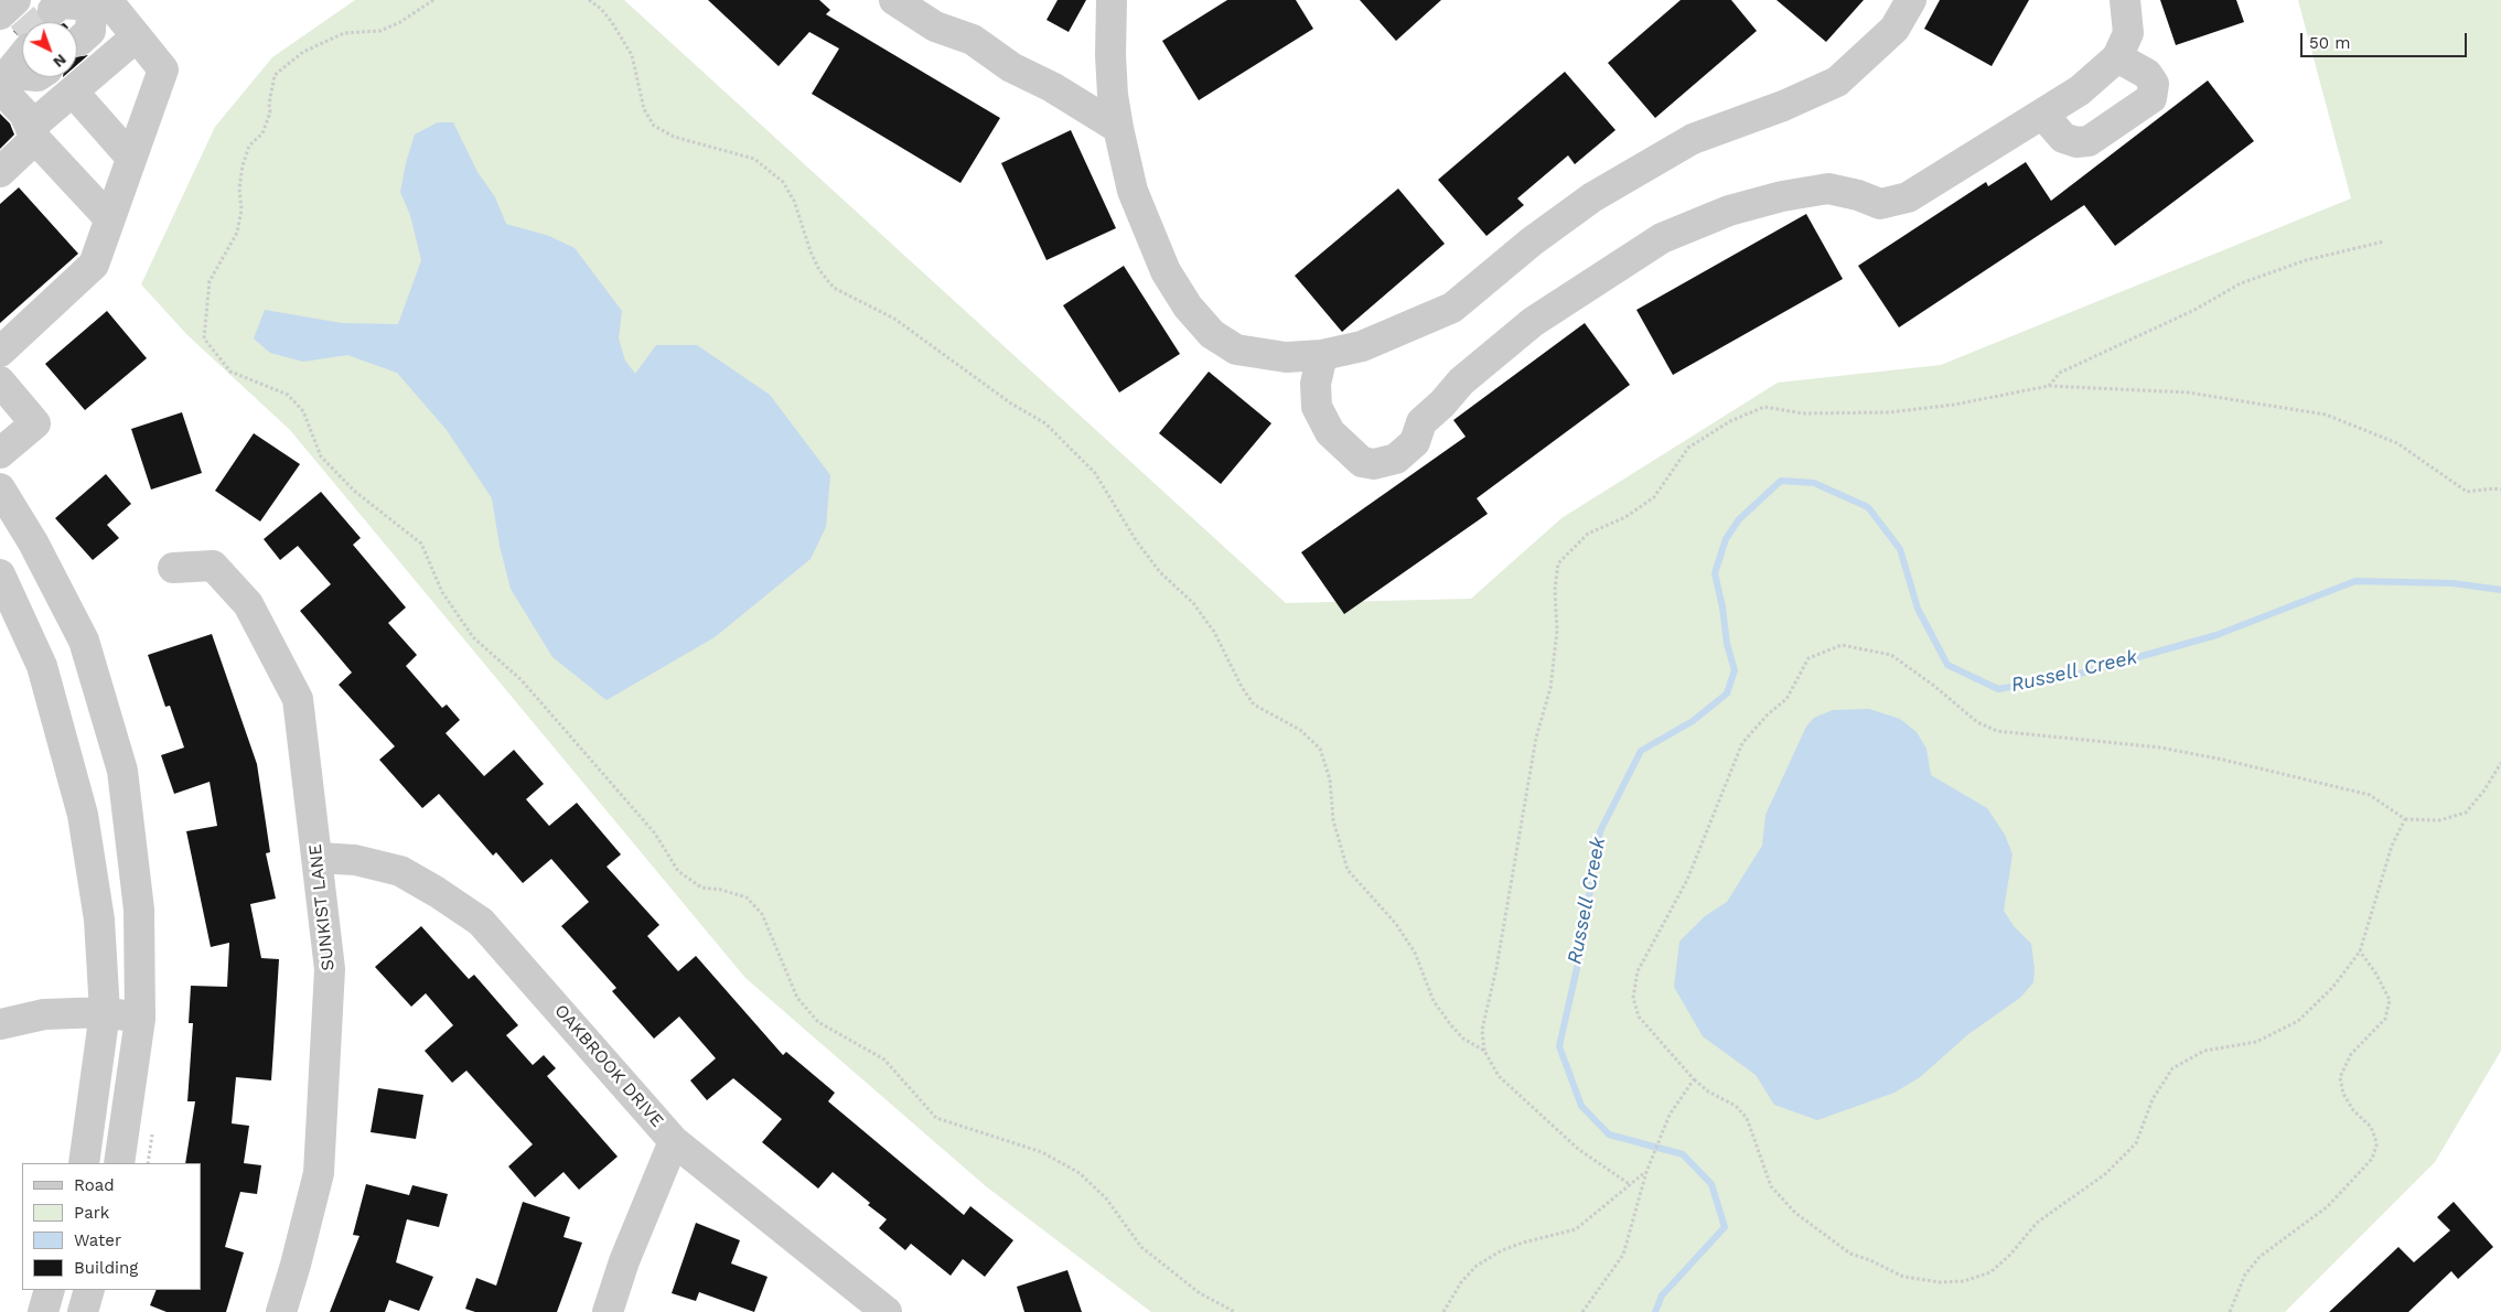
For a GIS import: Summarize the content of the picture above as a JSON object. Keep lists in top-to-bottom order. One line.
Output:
{"streets":{"street":["SUNKIST LANE","OAKBROOK DRIVE"]},"crossings":[["SUNKIST LANE","OAKBROOK DRIVE"]],"water":["Russell Creek"],"legend":["Road","Park","Water","Building"],"scale_bar":"50 m","north":"bottom right"}
